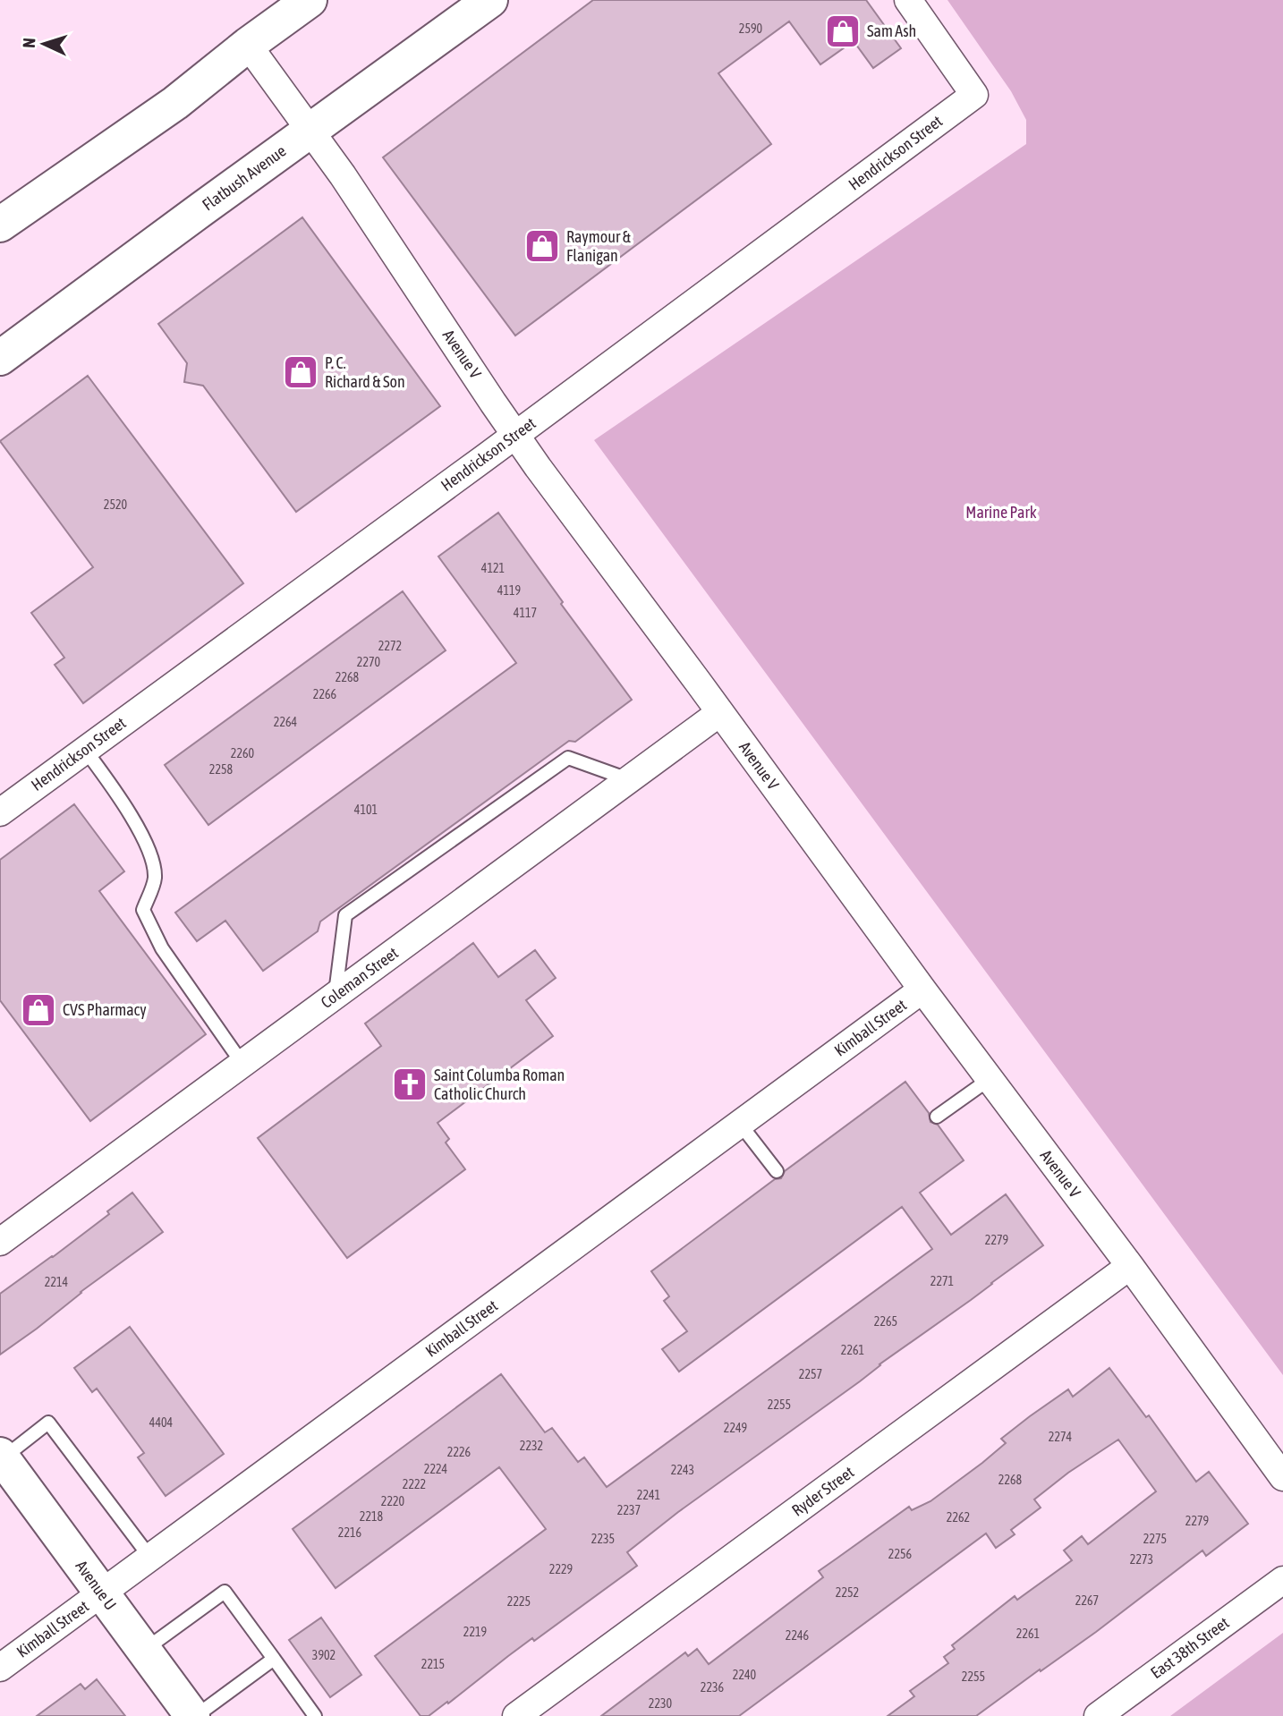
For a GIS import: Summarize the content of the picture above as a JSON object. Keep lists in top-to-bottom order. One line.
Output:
{"streets":{"main road":["Flatbush Avenue","Avenue U"],"street":["Hendrickson Street","Avenue V","Coleman Street","Kimball Street","Ryder Street","East 38th Street"]},"crossings":[["Hendrickson Street","Avenue V"],["Flatbush Avenue","Avenue V"],["Avenue V","Coleman Street"],["Avenue V","Kimball Street"],["Avenue V","Ryder Street"],["Kimball Street","Avenue U"]],"parks":["Marine Park"],"places":{"shop":["Sam Ash","Raymour & Flanigan","P. C. Richard & Son","CVS Pharmacy"],"church":["Saint Columba Roman Catholic Church"]},"house_numbers":["2590","2520","4121","4119","4117","2272","2270","2268","2266","2264","2260","2258","4101","2279","2271","2214","2265","2261","2257","2255","4404","2249","2274","2232","2226","2224","2243","2268","2222","2241","2220","2237","2218","2262","2279","2216","2235","2275","2256","2273","2229","2252","2267","2225","2219","2261","2246","3902","2215","2240","2255","2236","2230"],"north":"left"}
